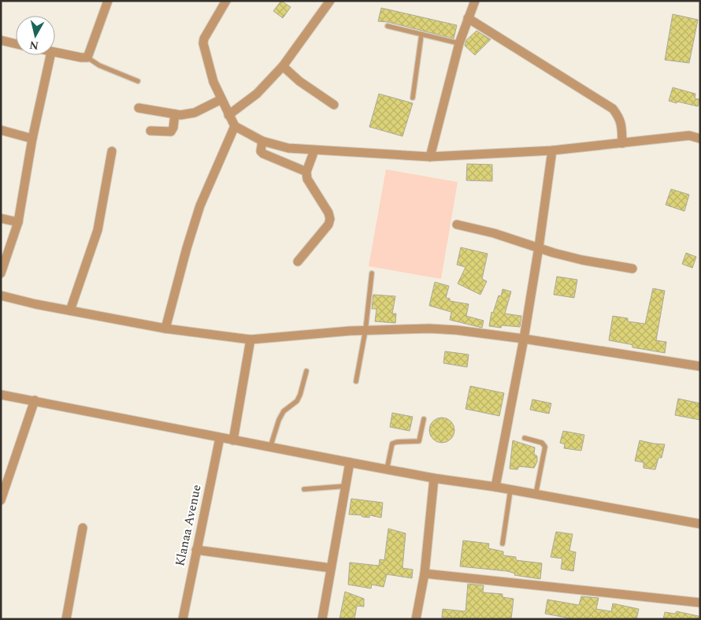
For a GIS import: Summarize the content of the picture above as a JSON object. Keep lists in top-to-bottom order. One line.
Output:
{"streets":{"street":["Klanaa Avenue"]},"north":"bottom"}
